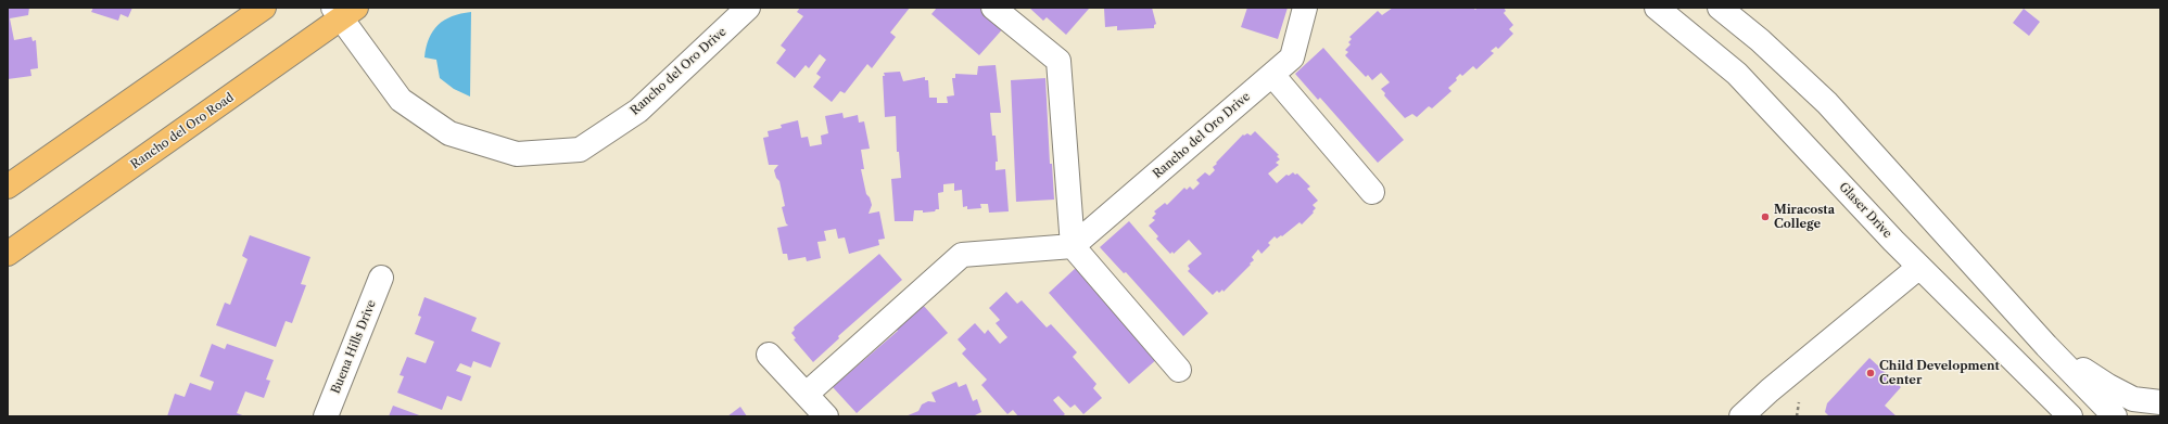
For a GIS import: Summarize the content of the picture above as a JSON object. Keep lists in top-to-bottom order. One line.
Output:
{"streets":{"main road":["Rancho del Oro Road"],"street":["Rancho del Oro Drive","Glaser Drive","Buena Hills Drive"]},"crossings":[["Rancho del Oro Drive","Rancho del Oro Road"]],"places":["Miracosta College","Child Development Center"]}
